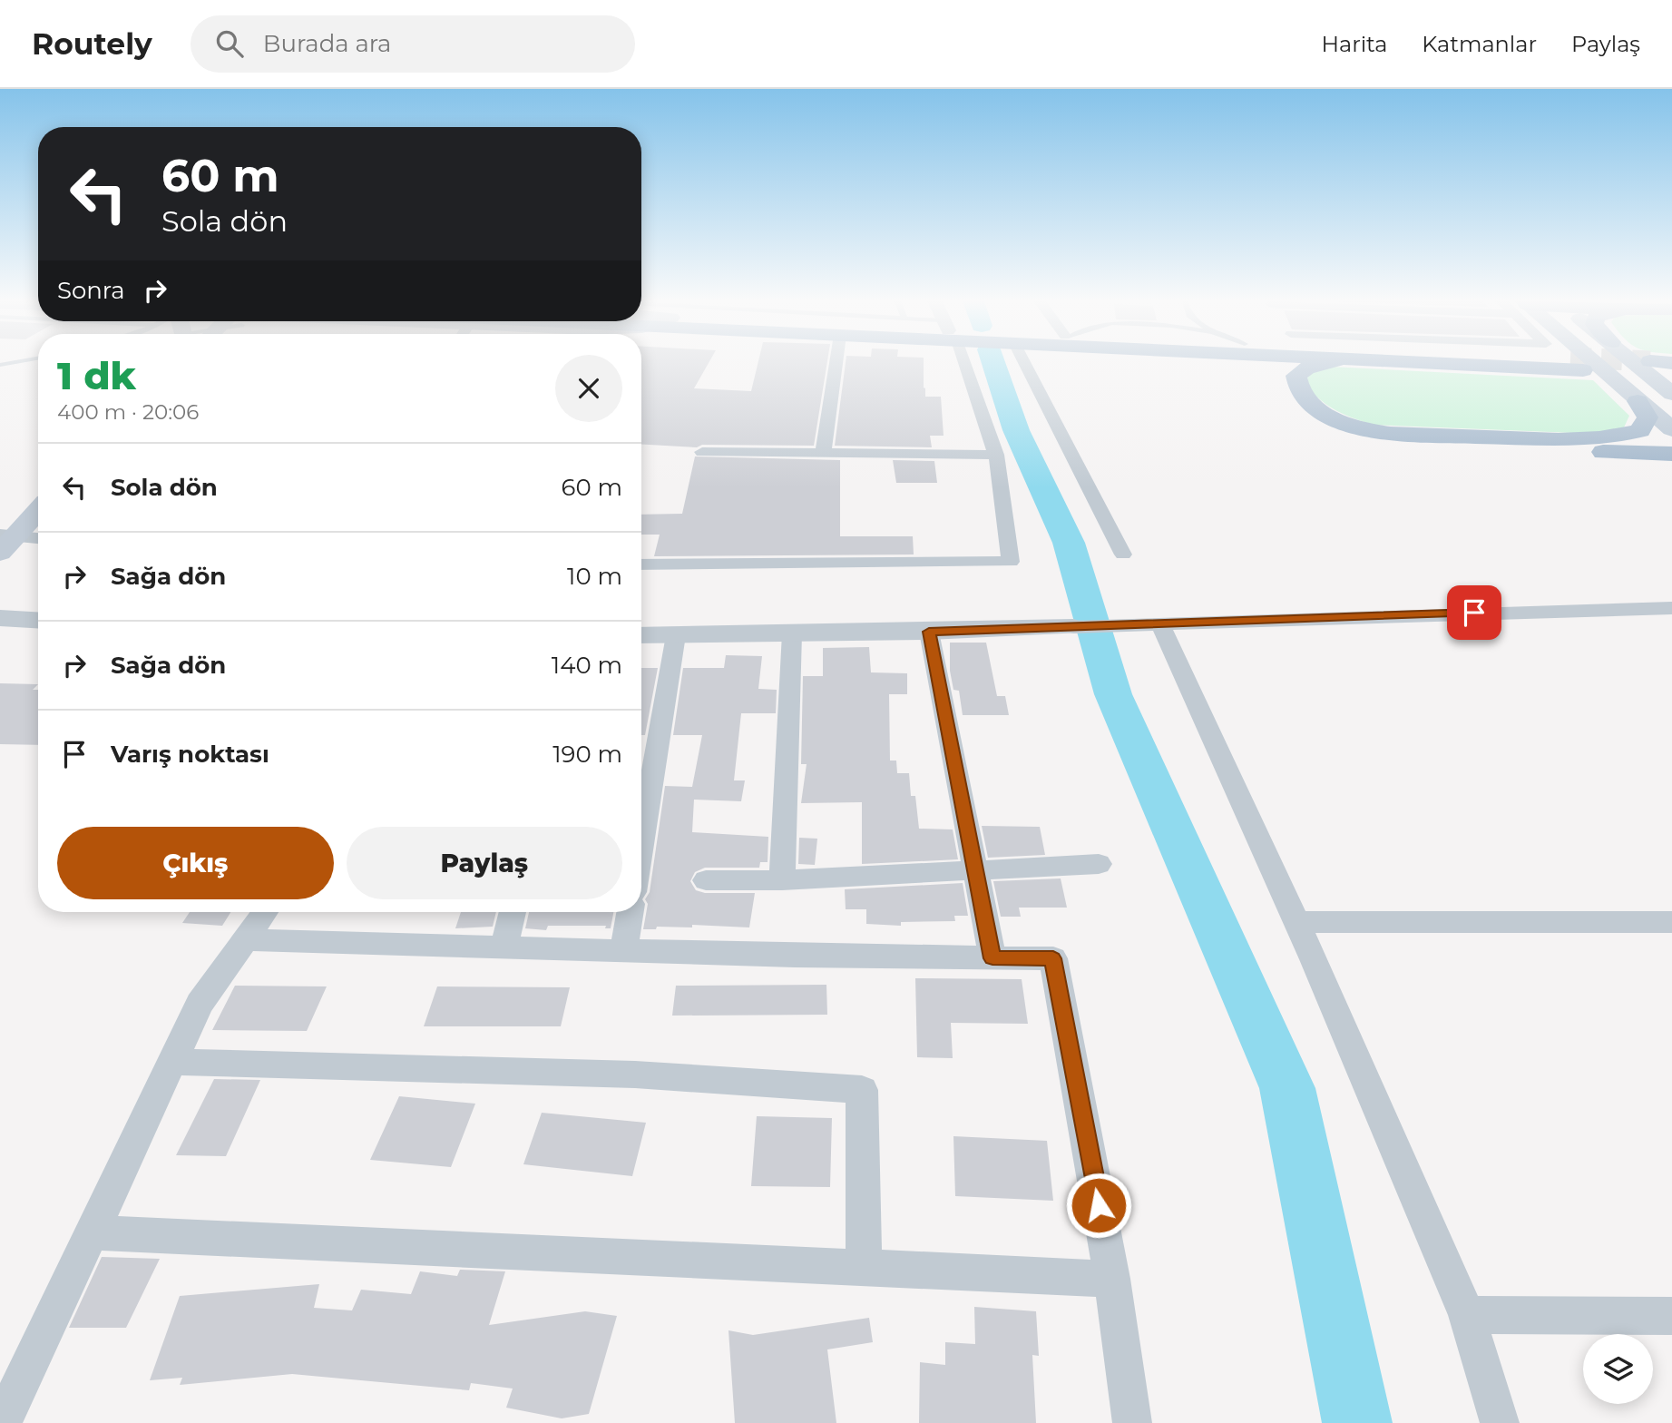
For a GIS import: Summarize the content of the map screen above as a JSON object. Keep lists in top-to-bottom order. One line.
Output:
{"page":{"header":"Routely","search":"Burada ara","nav":["Harita","Katmanlar","Paylaş"],"turn":["60 m","Sola dön"],"then":"Sonra","heading":["1 dk","400 m · 20:06"],"list":[{"name":"Sola dön","value":"60 m"},{"name":"Sağa dön","value":"10 m"},{"name":"Sağa dön","value":"140 m"},{"name":"Varış noktası","value":"190 m"}],"buttons":["Çıkış","Paylaş"]}}
